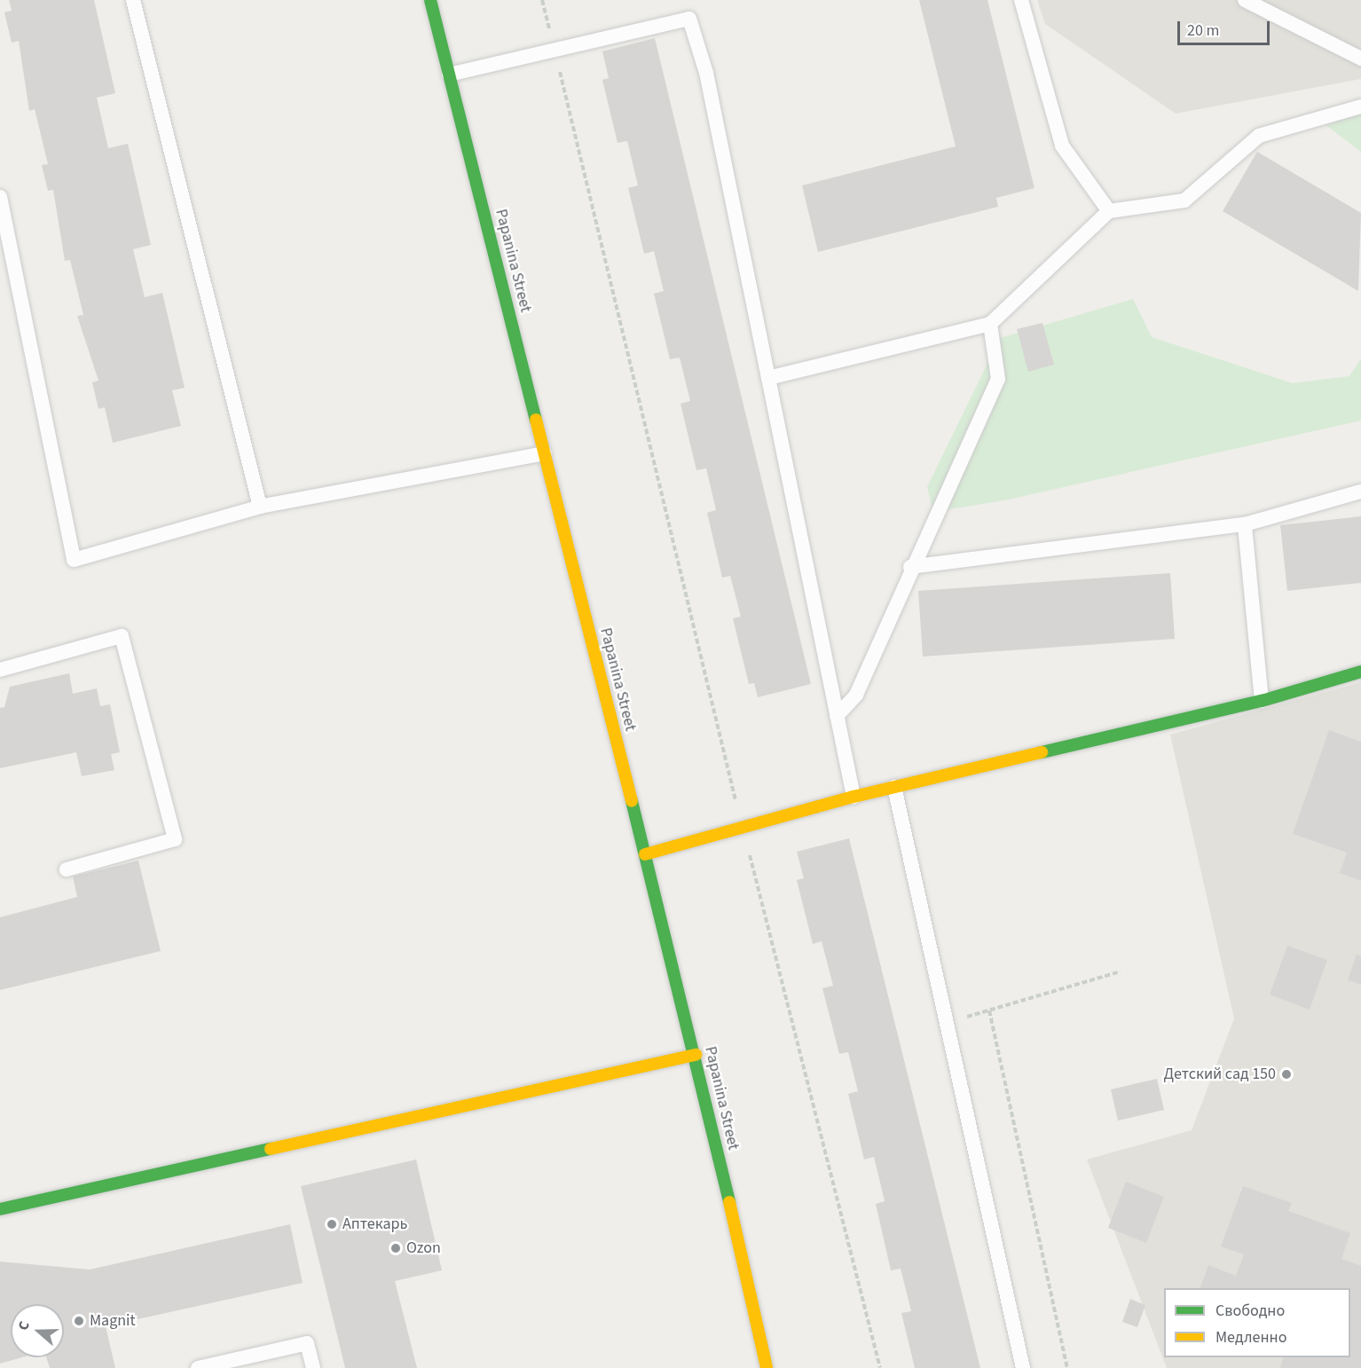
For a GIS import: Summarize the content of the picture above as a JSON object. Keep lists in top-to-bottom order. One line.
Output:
{"streets":{"street":["Papanina Street"]},"places":["Детский сад 150","Аптекарь","Ozon","Magnit"],"legend":["Свободно","Медленно"],"scale_bar":"20 m","north":"left"}
